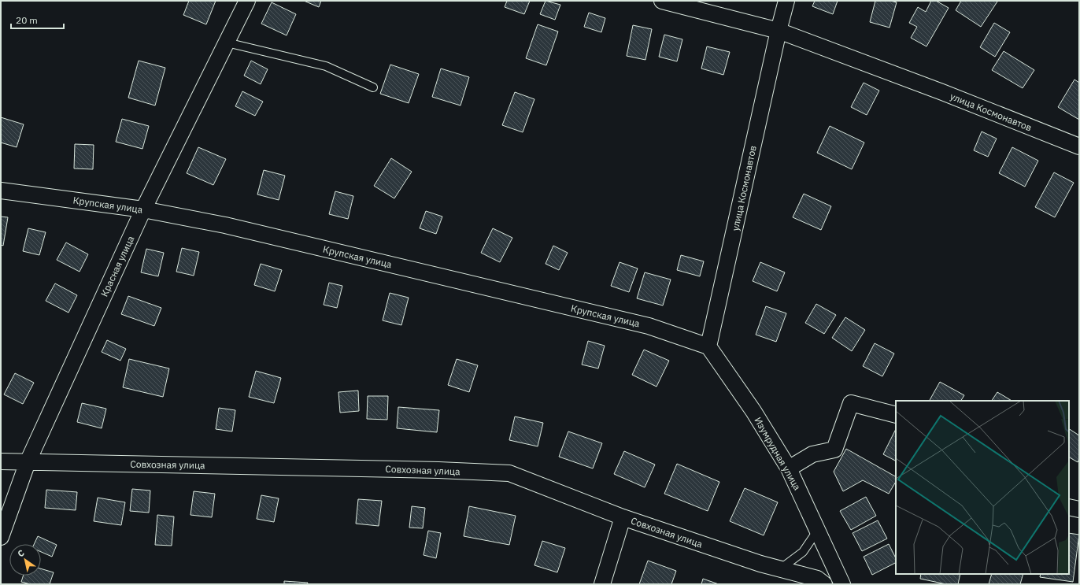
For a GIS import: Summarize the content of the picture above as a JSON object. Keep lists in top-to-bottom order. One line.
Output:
{"streets":{"street":["улица Космонавтов","Крупская улица","Красная улица","Изумрудная улица","Совхозная улица"]},"crossings":[["улица Космонавтов","Крупская улица"],["улица Космонавтов","Изумрудная улица"],["Крупская улица","Красная улица"],["Крупская улица","Изумрудная улица"],["Красная улица","Совхозная улица"]],"scale_bar":"20 m","north":"top left"}
